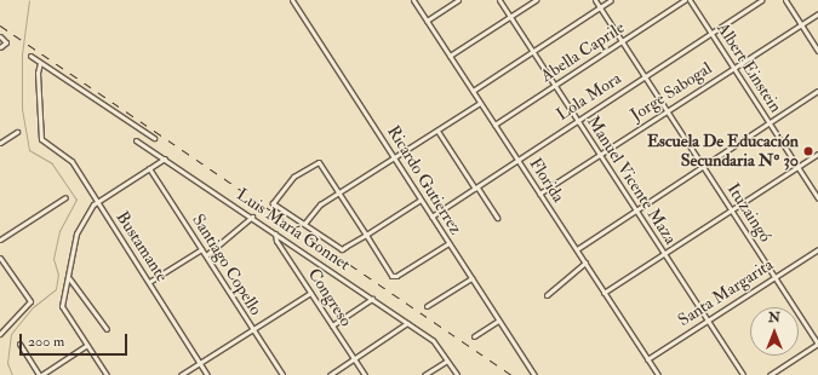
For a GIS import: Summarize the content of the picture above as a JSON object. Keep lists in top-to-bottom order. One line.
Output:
{"streets":{"street":["Abella Caprile","Albert Einstein","Jorge Sabogal","Lola Mora","Ricardo Gutierrez","Florida","Manuel Vicente Maza","Ituzaingó","Luis María Gonnet","Bustamante","Santiago Copello","Santa Margarita","Congreso"]},"crossings":[["Abella Caprile","Florida"],["Abella Caprile","Manuel Vicente Maza"],["Abella Caprile","Ituzaingó"],["Albert Einstein","Jorge Sabogal"],["Albert Einstein","Lola Mora"],["Jorge Sabogal","Florida"],["Jorge Sabogal","Manuel Vicente Maza"],["Jorge Sabogal","Ituzaingó"],["Lola Mora","Ricardo Gutierrez"],["Lola Mora","Florida"],["Lola Mora","Manuel Vicente Maza"],["Lola Mora","Ituzaingó"],["Florida","Santa Margarita"],["Manuel Vicente Maza","Santa Margarita"],["Ituzaingó","Santa Margarita"],["Luis María Gonnet","Congreso"]],"places":["Escuela De Educación Secundaria Nº 30"],"scale_bar":"200 m","north":"top"}
